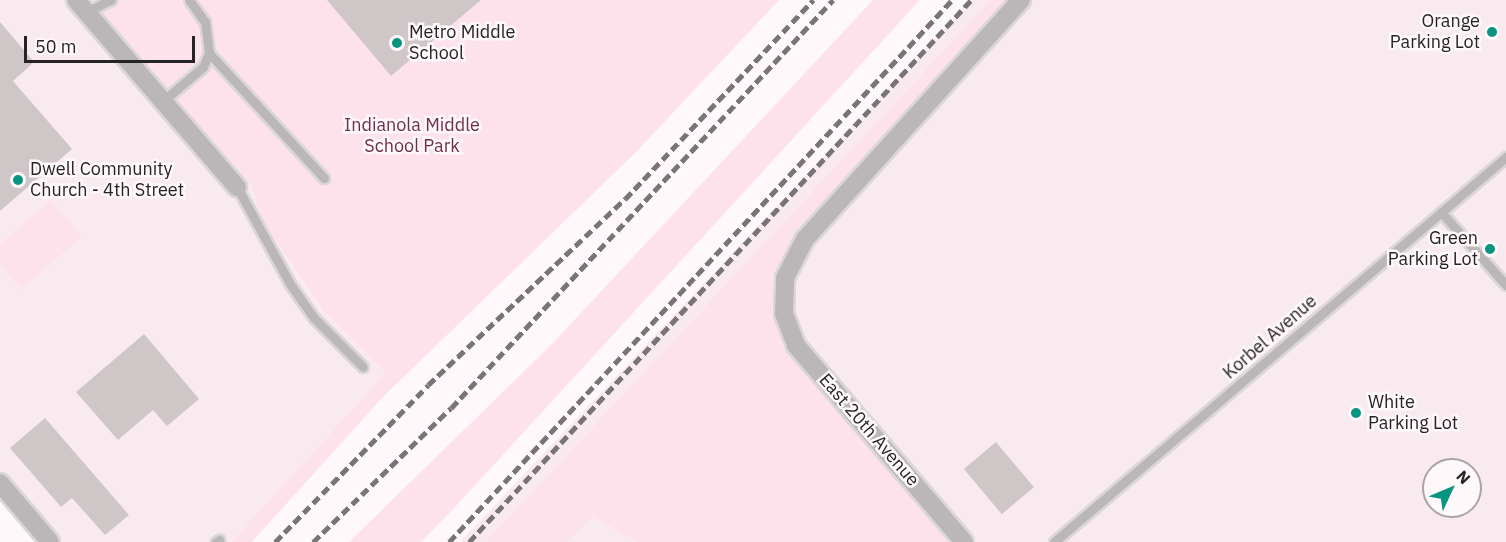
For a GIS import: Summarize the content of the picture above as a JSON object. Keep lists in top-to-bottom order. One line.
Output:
{"streets":{"street":["East 20th Avenue"],"lane":["Korbel Avenue"]},"parks":["Indianola Middle School Park"],"places":["Orange Parking Lot","Metro Middle School","Dwell Community Church - 4th Street","Green Parking Lot","White Parking Lot"],"scale_bar":"50 m","north":"top right"}
